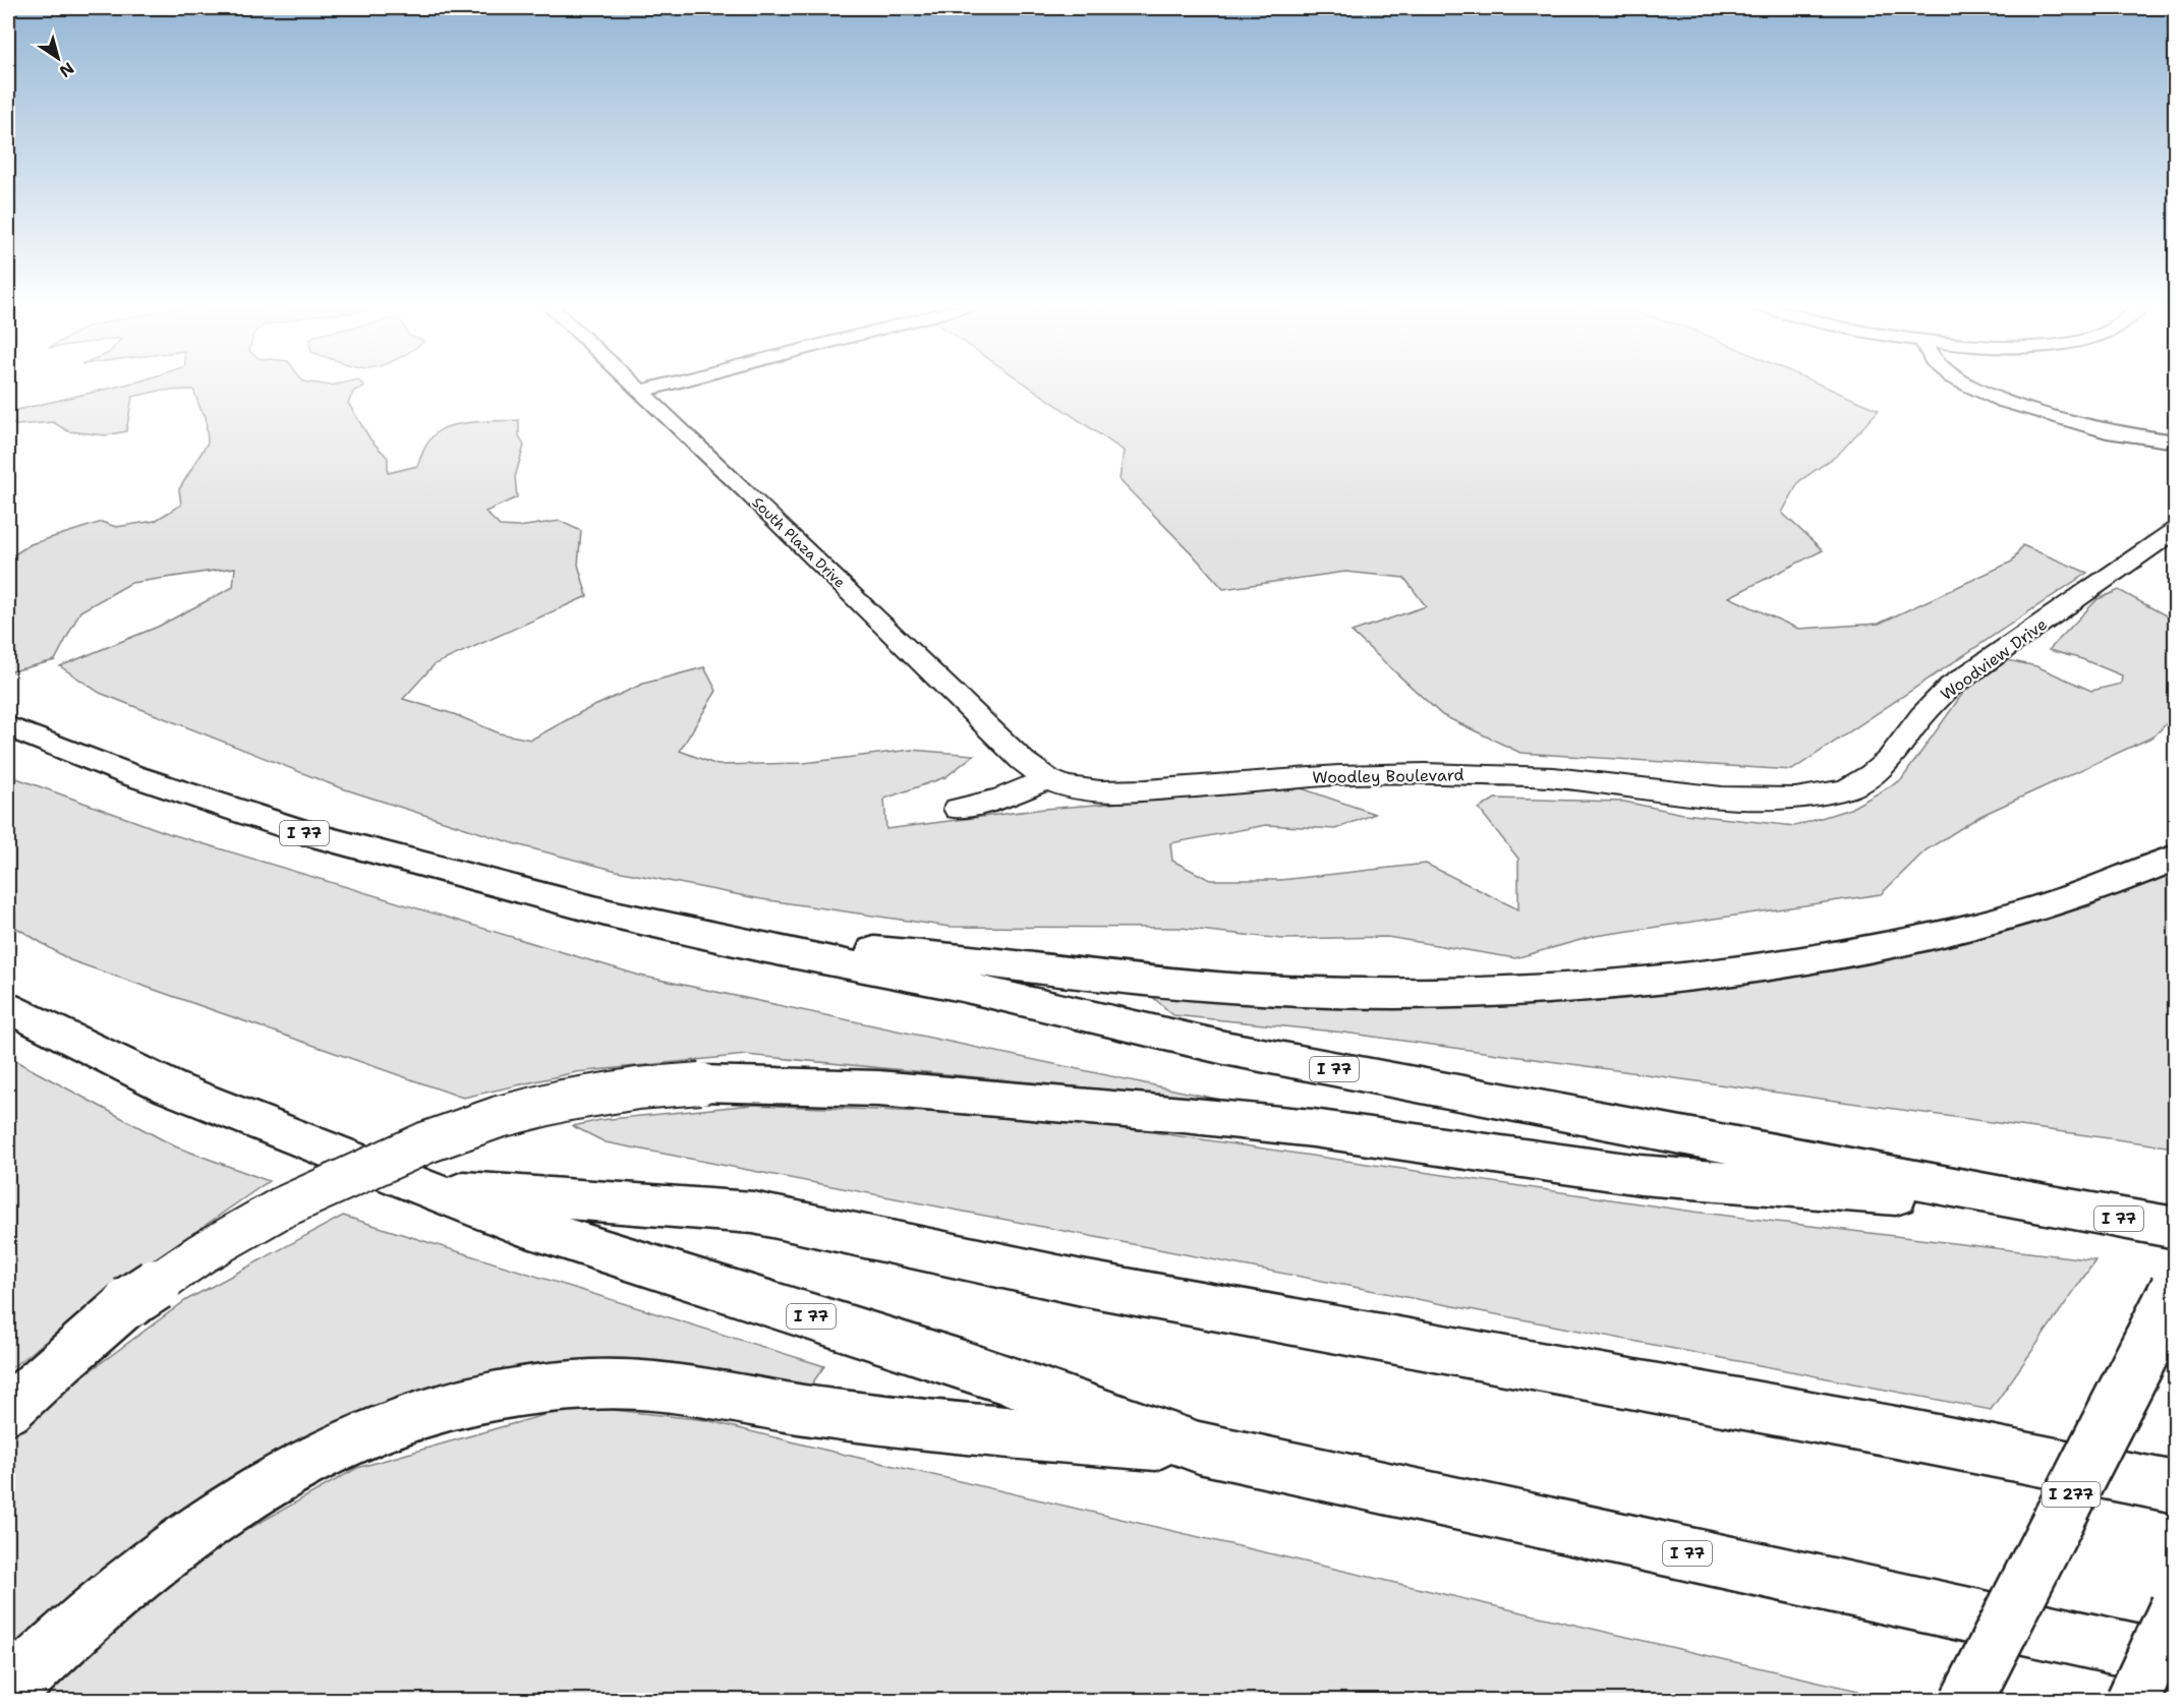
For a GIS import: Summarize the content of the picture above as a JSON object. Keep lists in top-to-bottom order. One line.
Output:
{"streets":{"highway":["I 77","I 277"],"street":["South Plaza Drive","Woodview Drive","Woodley Boulevard"]},"crossings":[["South Plaza Drive","Woodley Boulevard"],["Woodview Drive","Woodley Boulevard"]],"north":"bottom right"}
